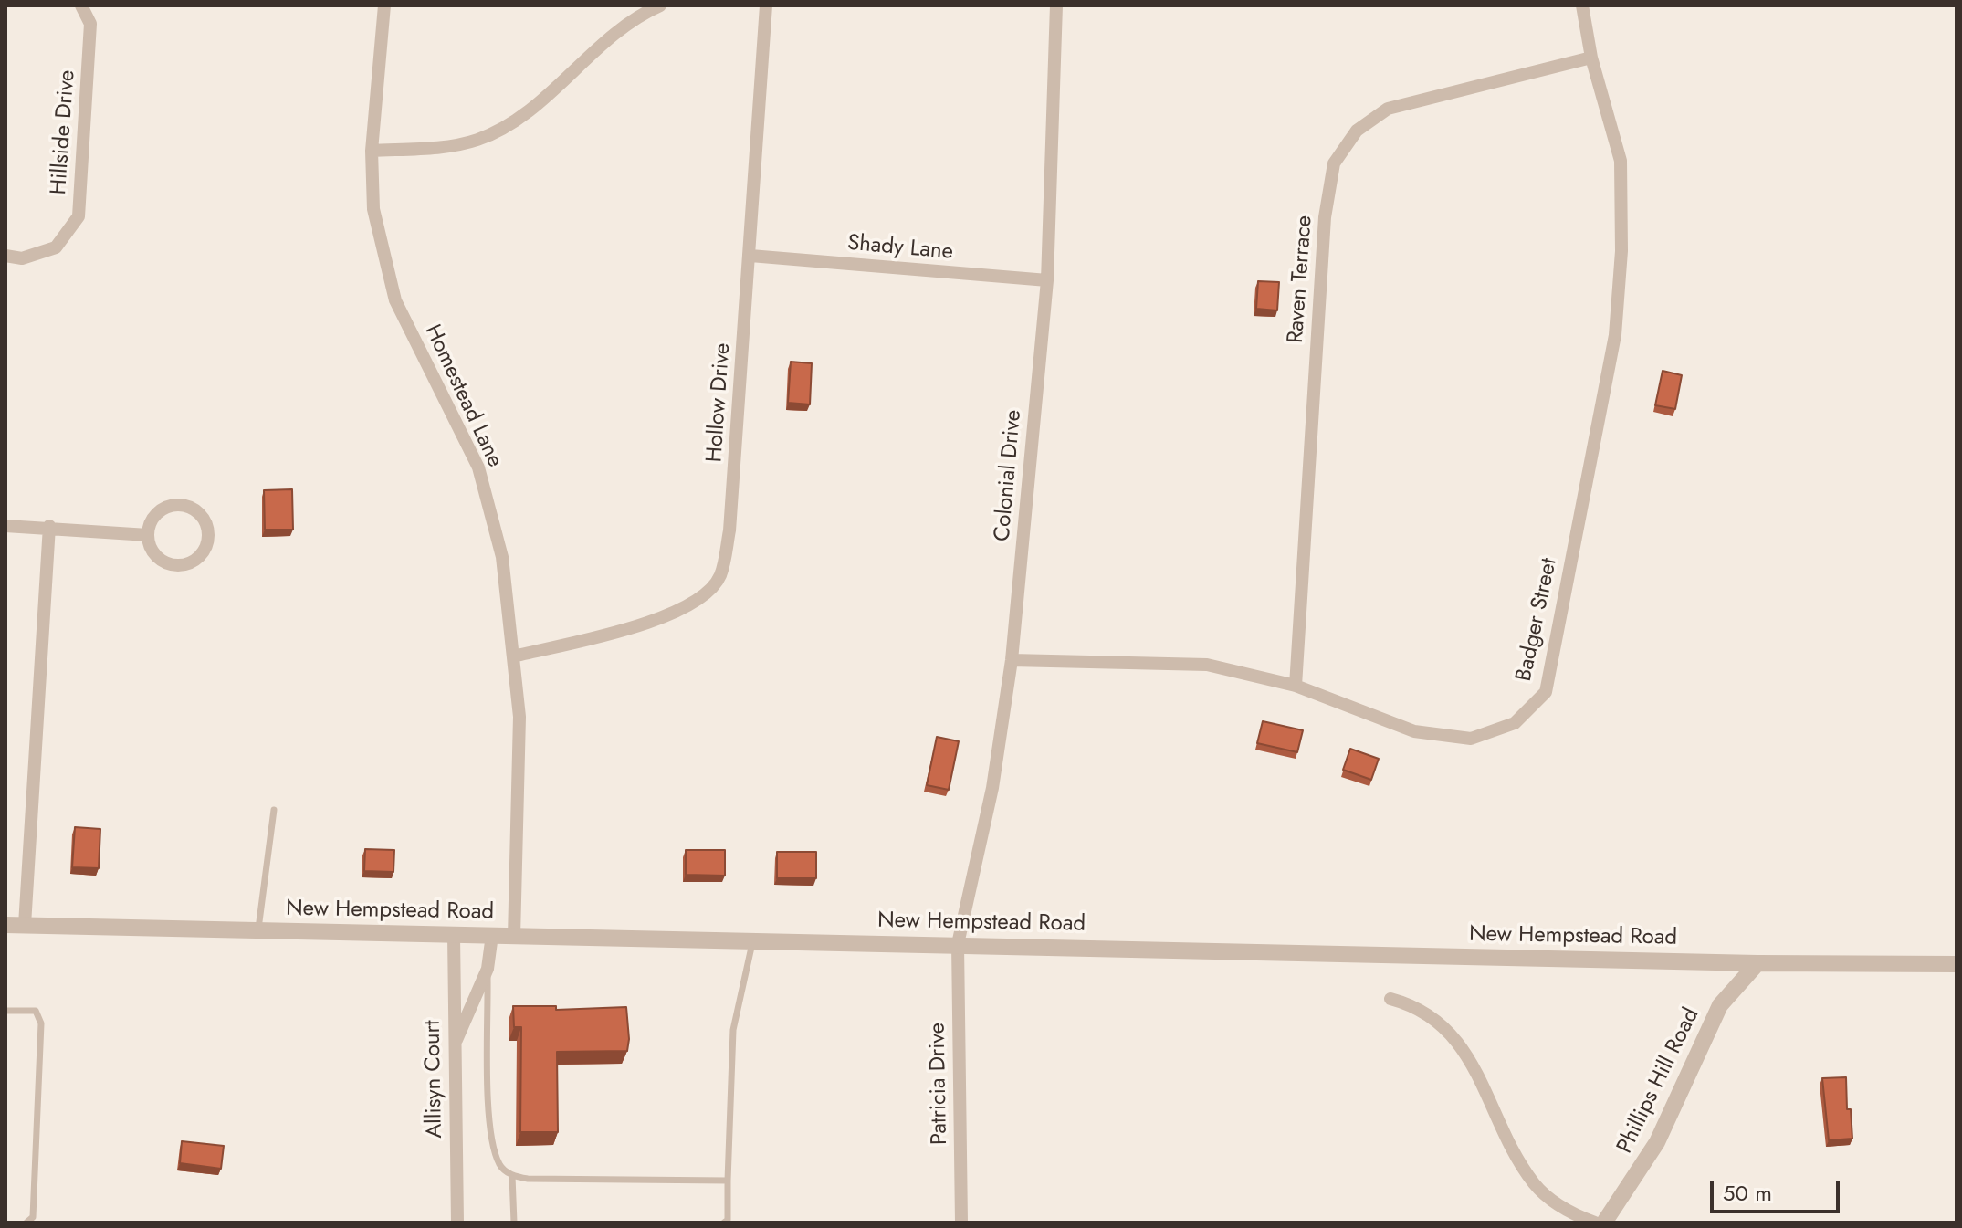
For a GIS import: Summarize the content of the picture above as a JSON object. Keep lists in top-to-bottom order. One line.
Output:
{"streets":{"street":["Hillside Drive","Shady Lane","Raven Terrace","Homestead Lane","Hollow Drive","Colonial Drive","Badger Street","New Hempstead Road","Allisyn Court","Phillips Hill Road","Patricia Drive"]},"crossings":[["Shady Lane","Hollow Drive"],["Shady Lane","Colonial Drive"],["Raven Terrace","Badger Street"],["Homestead Lane","Hollow Drive"],["Homestead Lane","New Hempstead Road"],["Colonial Drive","Badger Street"],["Colonial Drive","New Hempstead Road"],["Colonial Drive","Patricia Drive"],["New Hempstead Road","Allisyn Court"],["New Hempstead Road","Phillips Hill Road"],["New Hempstead Road","Patricia Drive"]],"scale_bar":"50 m"}
